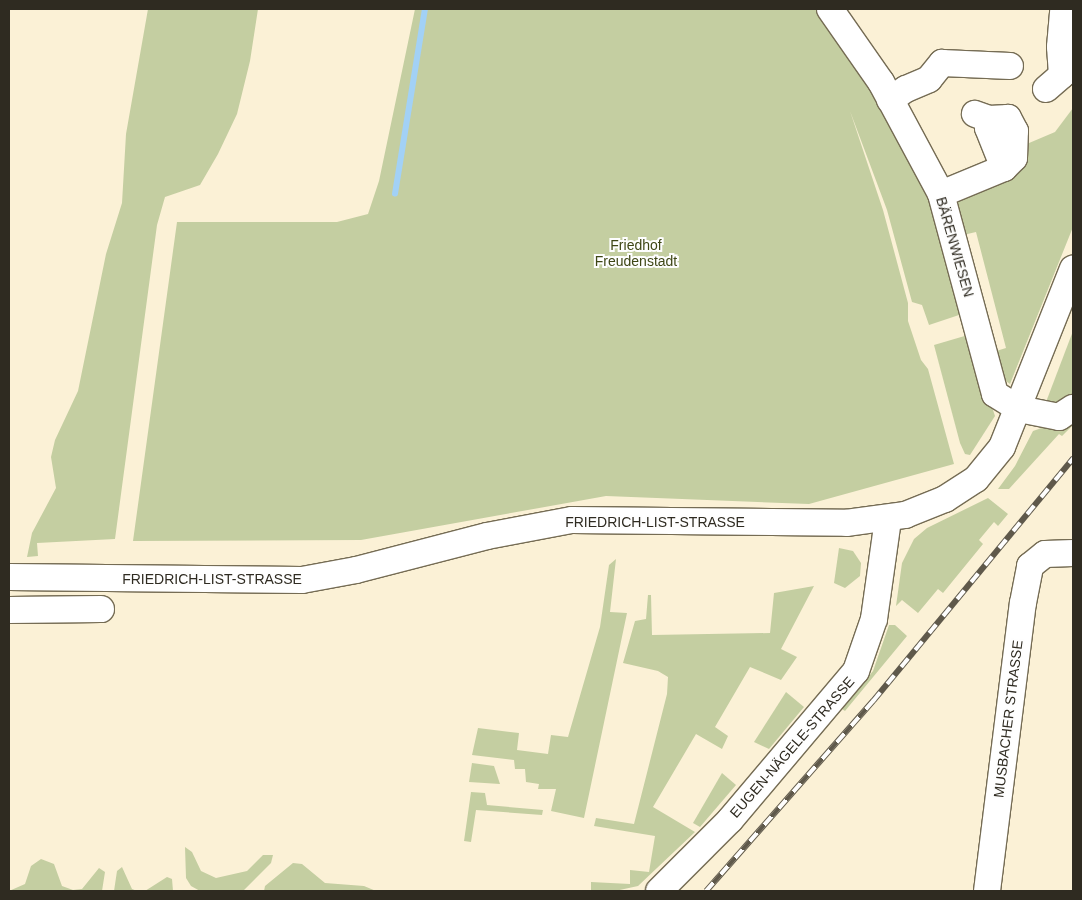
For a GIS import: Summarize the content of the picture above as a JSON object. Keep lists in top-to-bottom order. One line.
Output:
{"streets":{"street":["BÄRENWIESEN","FRIEDRICH-LIST-STRASSE","MUSBACHER STRASSE","EUGEN-NÄGELE-STRASSE"]},"crossings":[["BÄRENWIESEN","FRIEDRICH-LIST-STRASSE"],["FRIEDRICH-LIST-STRASSE","EUGEN-NÄGELE-STRASSE"]],"parks":["Friedhof Freudenstadt"]}
